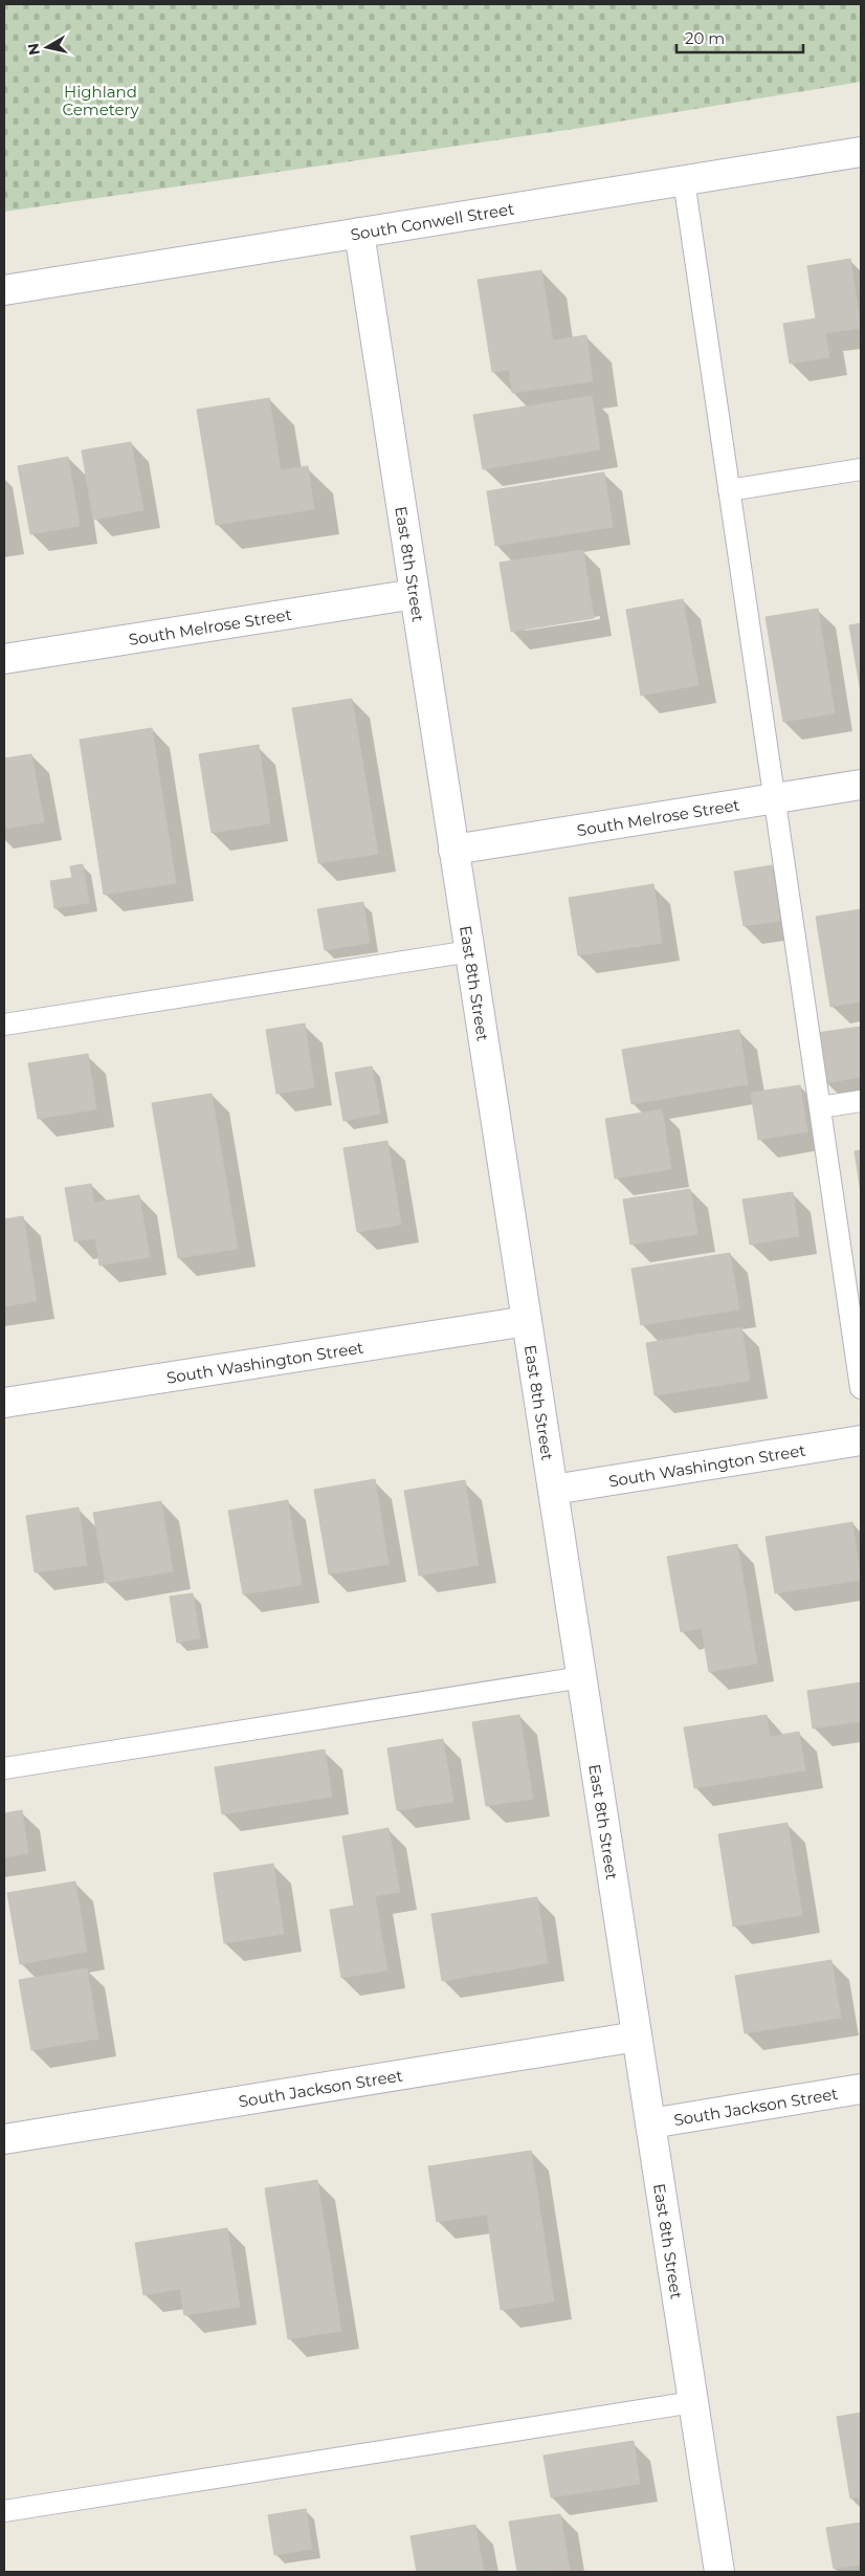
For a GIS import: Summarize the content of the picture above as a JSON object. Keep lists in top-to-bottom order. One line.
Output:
{"streets":{"street":["South Conwell Street","East 8th Street","South Melrose Street","South Washington Street","South Jackson Street"]},"crossings":[["South Conwell Street","East 8th Street"],["East 8th Street","South Melrose Street"],["East 8th Street","South Washington Street"],["East 8th Street","South Jackson Street"]],"parks":["Highland Cemetery"],"scale_bar":"20 m","north":"left"}
